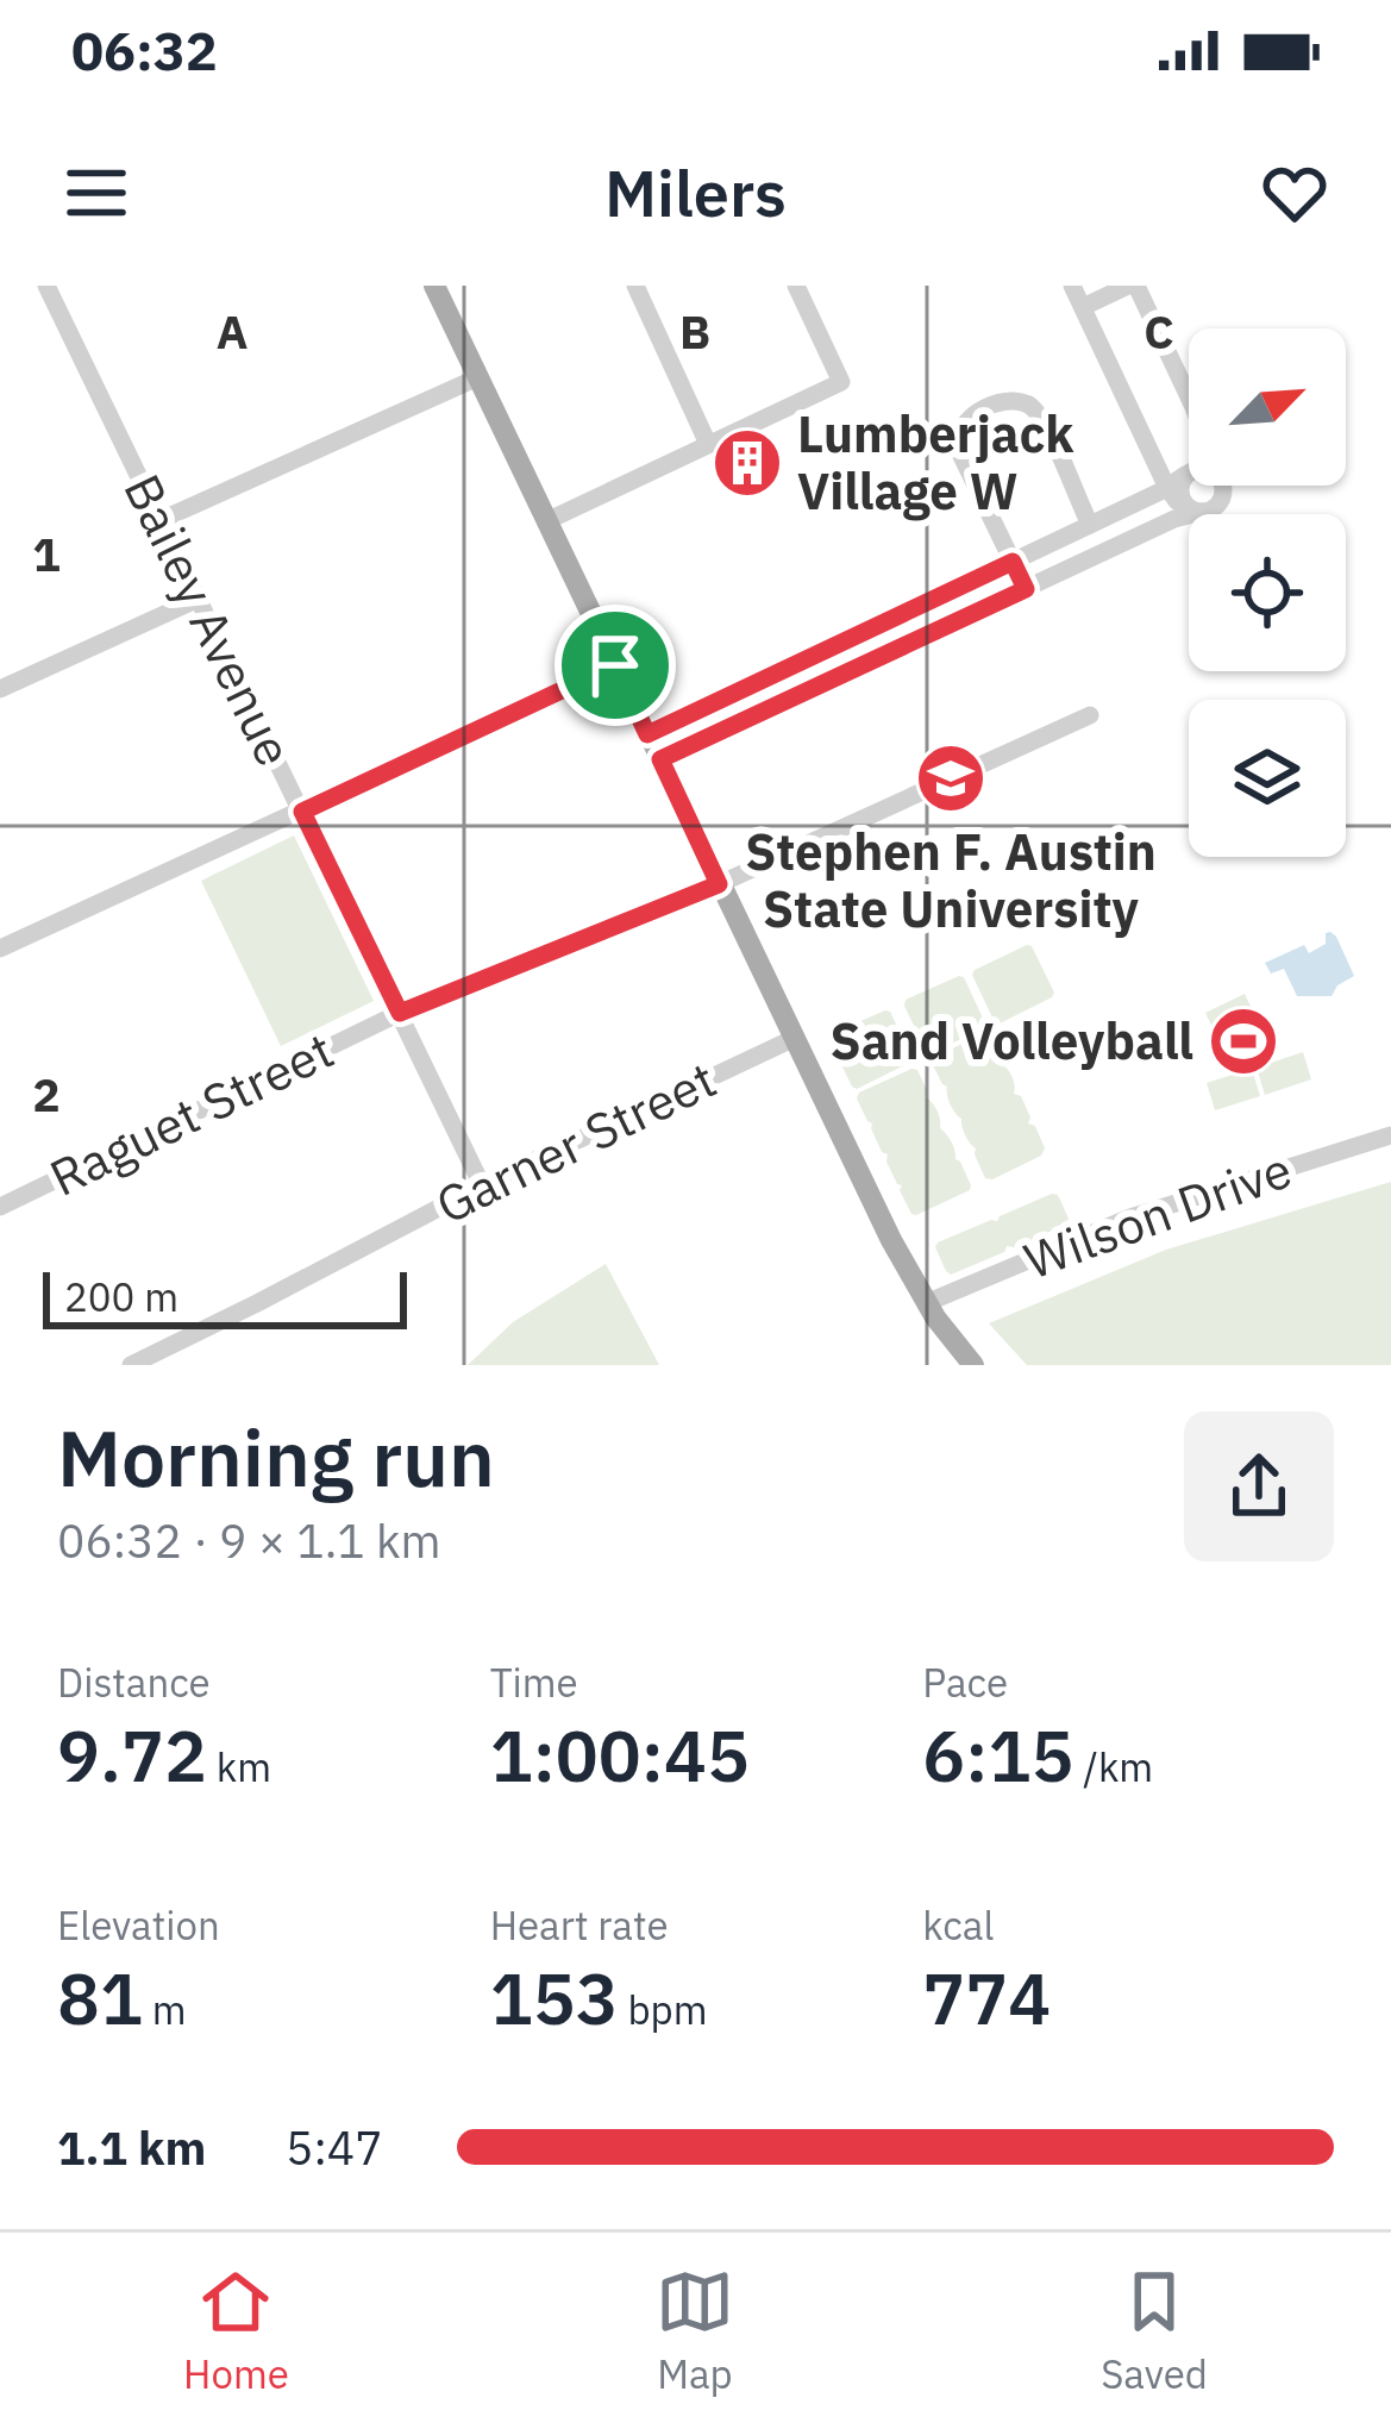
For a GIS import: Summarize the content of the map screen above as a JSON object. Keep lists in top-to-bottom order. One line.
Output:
{"streets":{"street":["Bailey Avenue","Raguet Street","Garner Street","Wilson Drive"]},"crossings":[["Bailey Avenue","Raguet Street"],["Bailey Avenue","Garner Street"]],"places":{"building":["Lumberjack Village W"],"school or university":["Stephen F. Austin State University"],"sports":["Sand Volleyball"]},"scale_bar":"200 m","north":"top right","page":{"status":"06:32","header":"Milers","scale":"200 m","heading":["Morning run","06:32 · 9 × 1.1 km"],"stats":[["Distance","9.72 km"],["Time","1:00:45"],["Pace","6:15 /km"],["Elevation","81 m"],["Heart rate","153 bpm"],["kcal","774"]],"list":[{"name":"1.1 km","note":"5:47"}],"tabs":["Home","Map","Saved"]},"grid":{"columns":["A","B","C"],"rows":["1","2"]}}
